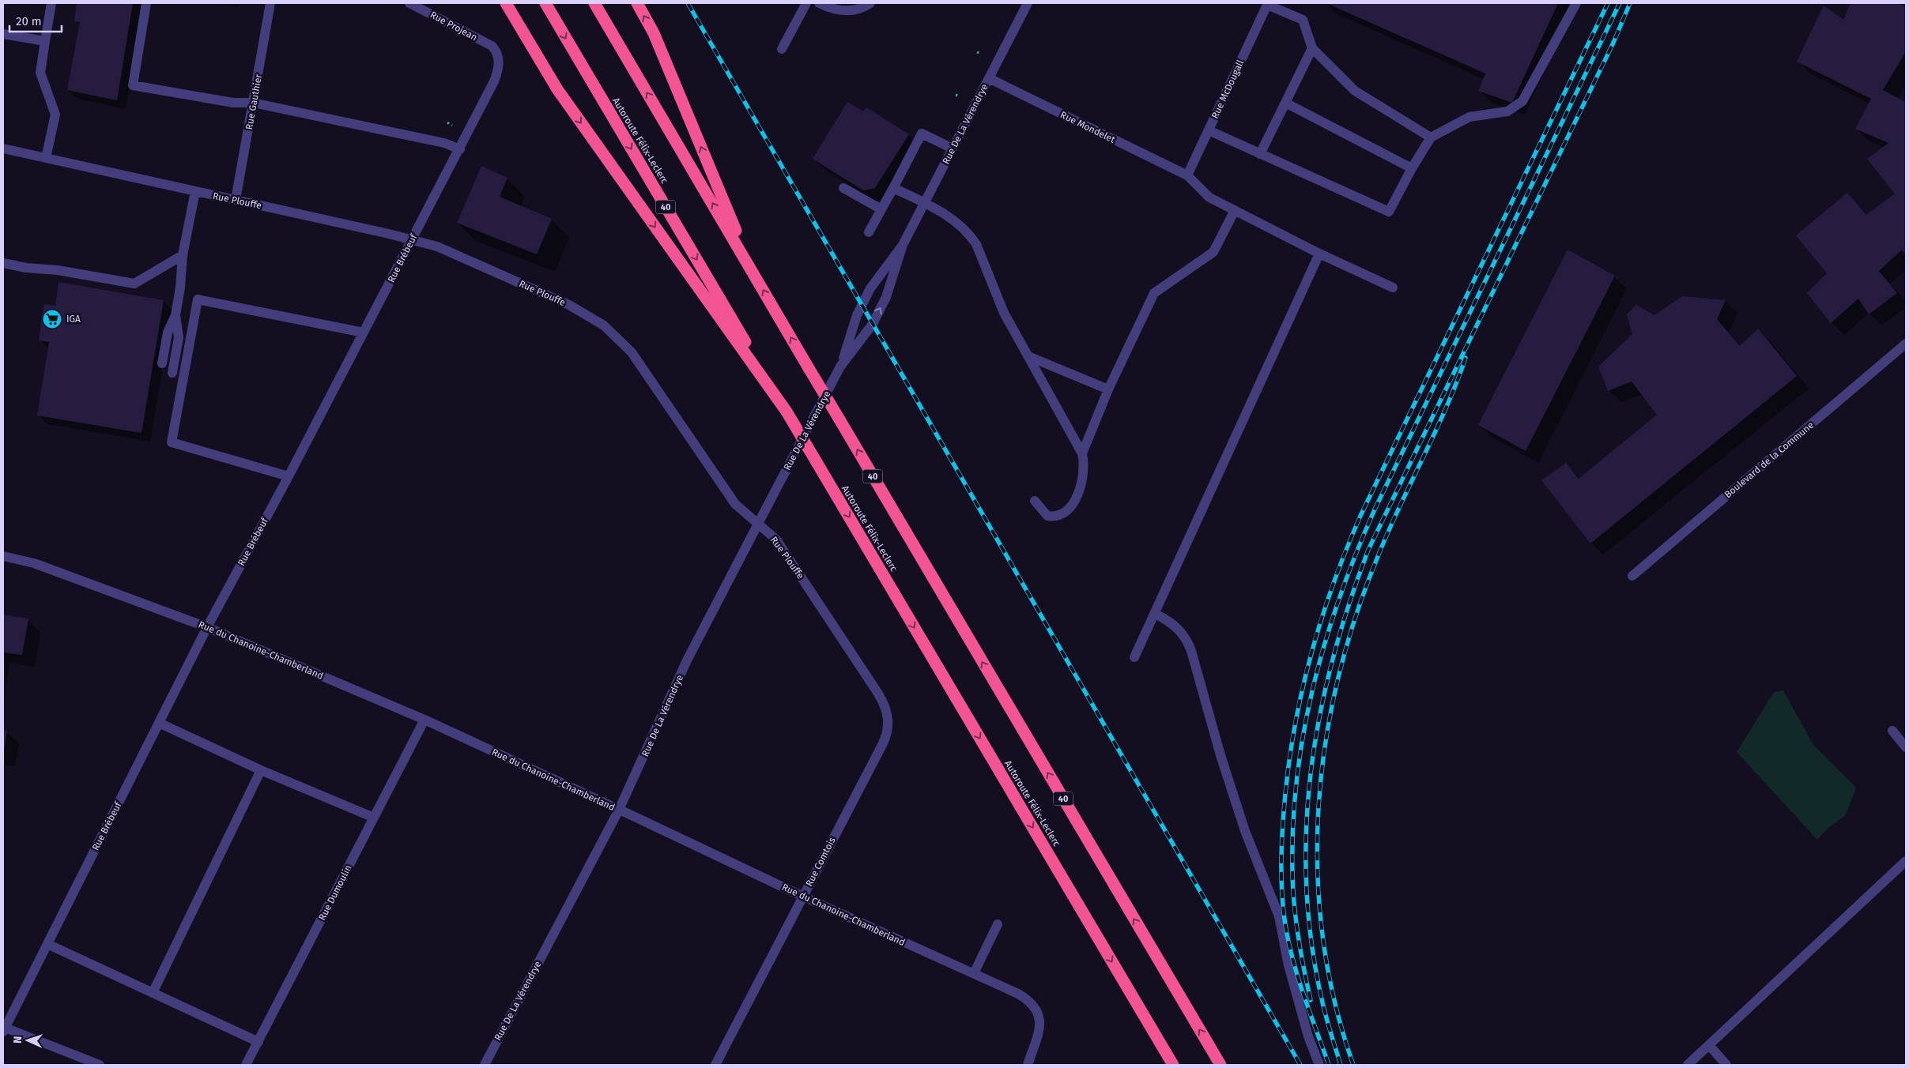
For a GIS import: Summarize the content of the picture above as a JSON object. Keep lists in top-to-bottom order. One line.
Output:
{"streets":{"highway":["Autoroute Félix-Leclerc","40"],"street":["Rue Projean","Rue McDougall","Rue Gauthier","Rue De La Vérendrye","Rue Mondelet","Rue Plouffe","Rue Brébeuf","Boulevard de la Commune","Rue du Chanoine-Chamberland","Rue Comtois","Rue Dumoulin"]},"crossings":[["Rue Projean","Rue Brébeuf"],["Rue McDougall","Rue Mondelet"],["Rue Gauthier","Rue Plouffe"],["Rue De La Vérendrye","Rue Mondelet"],["Rue De La Vérendrye","Rue Plouffe"],["Rue De La Vérendrye","Rue du Chanoine-Chamberland"],["Rue Plouffe","Rue Brébeuf"],["Rue Plouffe","Rue Comtois"],["Rue Brébeuf","Rue du Chanoine-Chamberland"],["Rue du Chanoine-Chamberland","Rue Comtois"],["Rue du Chanoine-Chamberland","Rue Dumoulin"]],"places":{"supermarket":["IGA"]},"scale_bar":"20 m","north":"left"}
